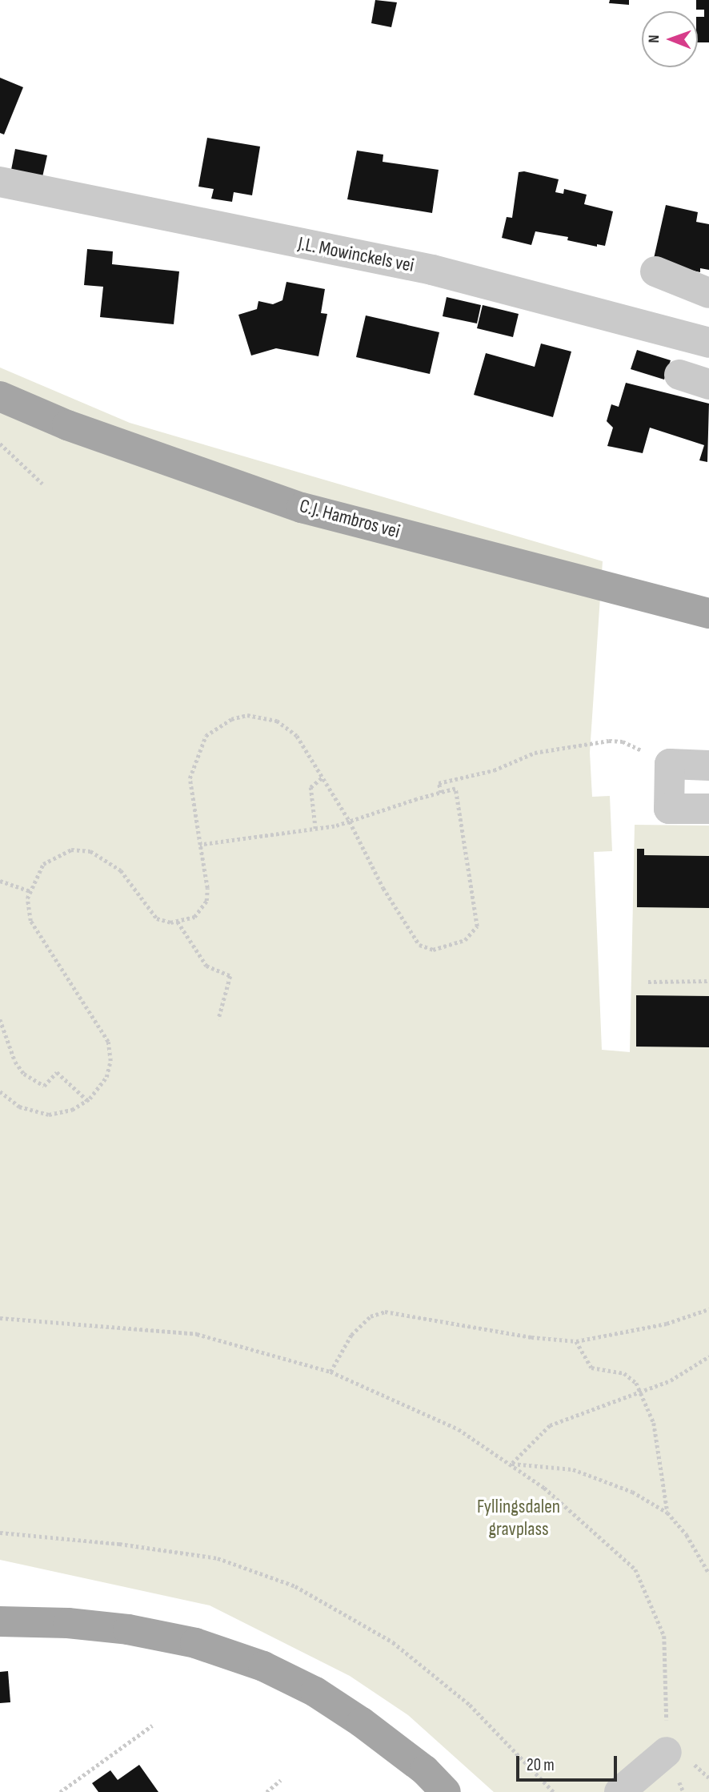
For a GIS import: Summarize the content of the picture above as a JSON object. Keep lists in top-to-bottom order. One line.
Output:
{"streets":{"main road":["C.J. Hambros vei"],"street":["J.L. Mowinckels vei"]},"parks":["Fyllingsdalen gravplass"],"scale_bar":"20 m","north":"left"}
